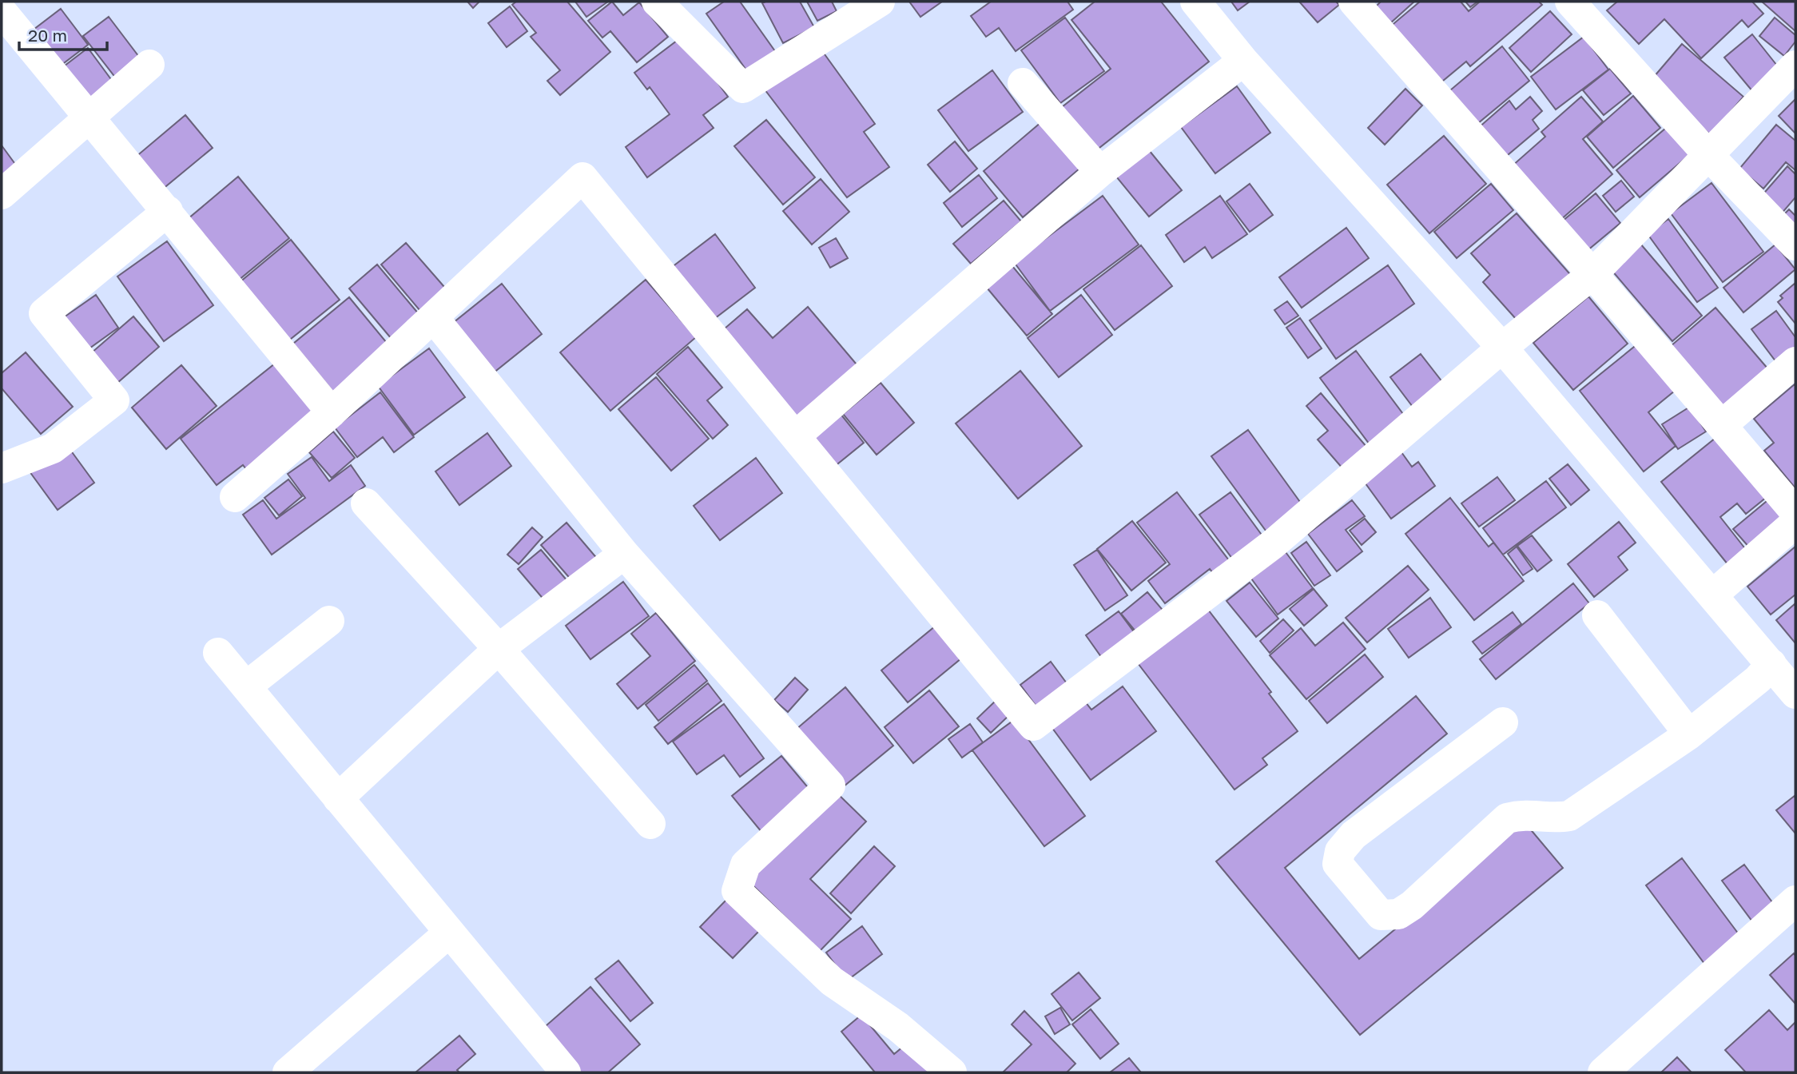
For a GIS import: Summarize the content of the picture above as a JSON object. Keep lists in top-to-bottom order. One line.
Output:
{"scale_bar":"20 m"}
